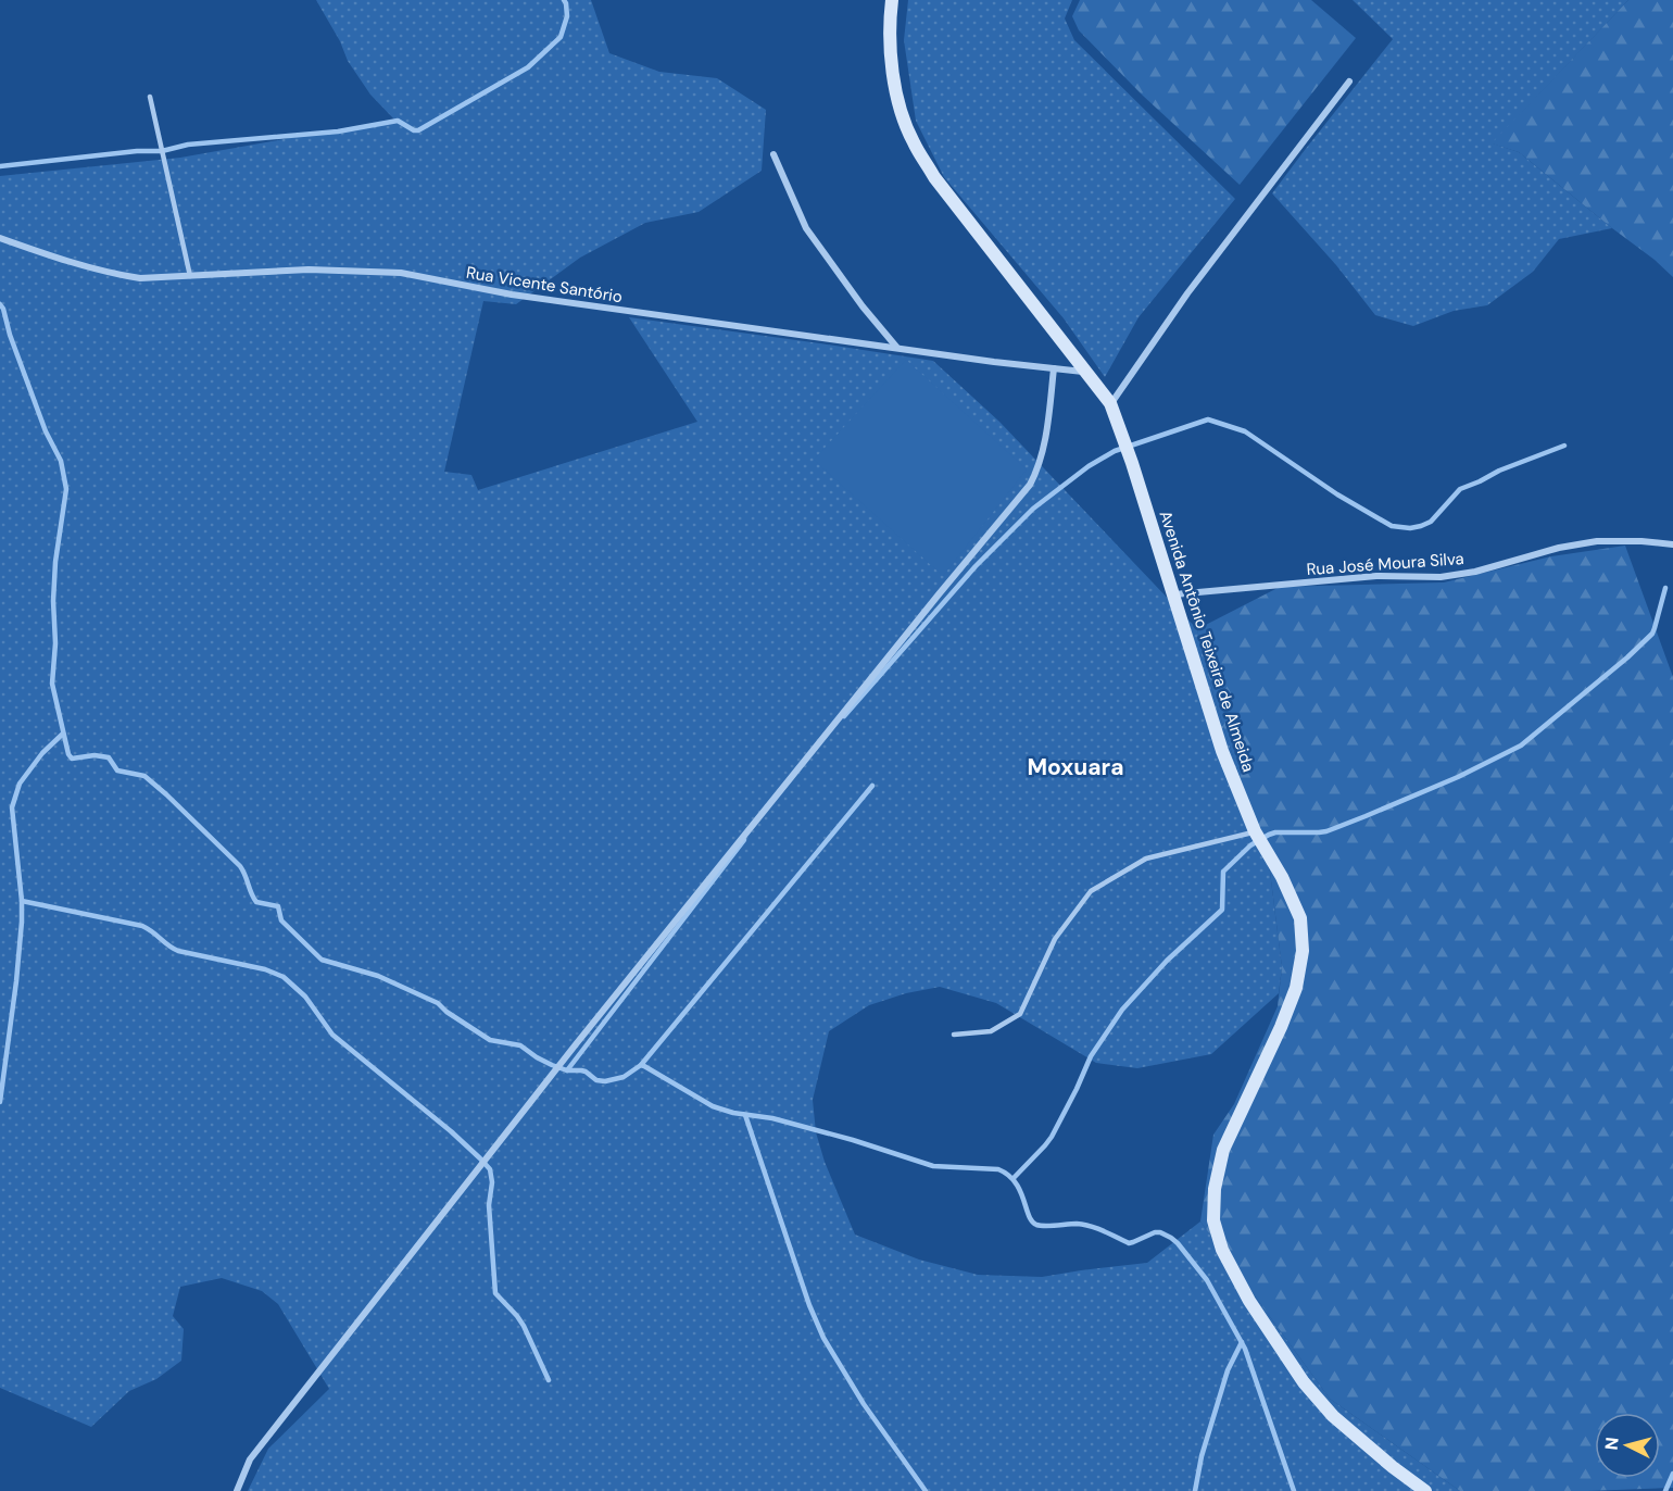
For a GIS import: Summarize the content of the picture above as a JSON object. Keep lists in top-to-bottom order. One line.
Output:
{"streets":{"street":["Rua Vicente Santório","Rua José Moura Silva","Avenida Antônio Teixeira de Almeida"]},"crossings":[["Rua Vicente Santório","Avenida Antônio Teixeira de Almeida"],["Rua José Moura Silva","Avenida Antônio Teixeira de Almeida"]],"districts":["Moxuara"],"north":"left"}
